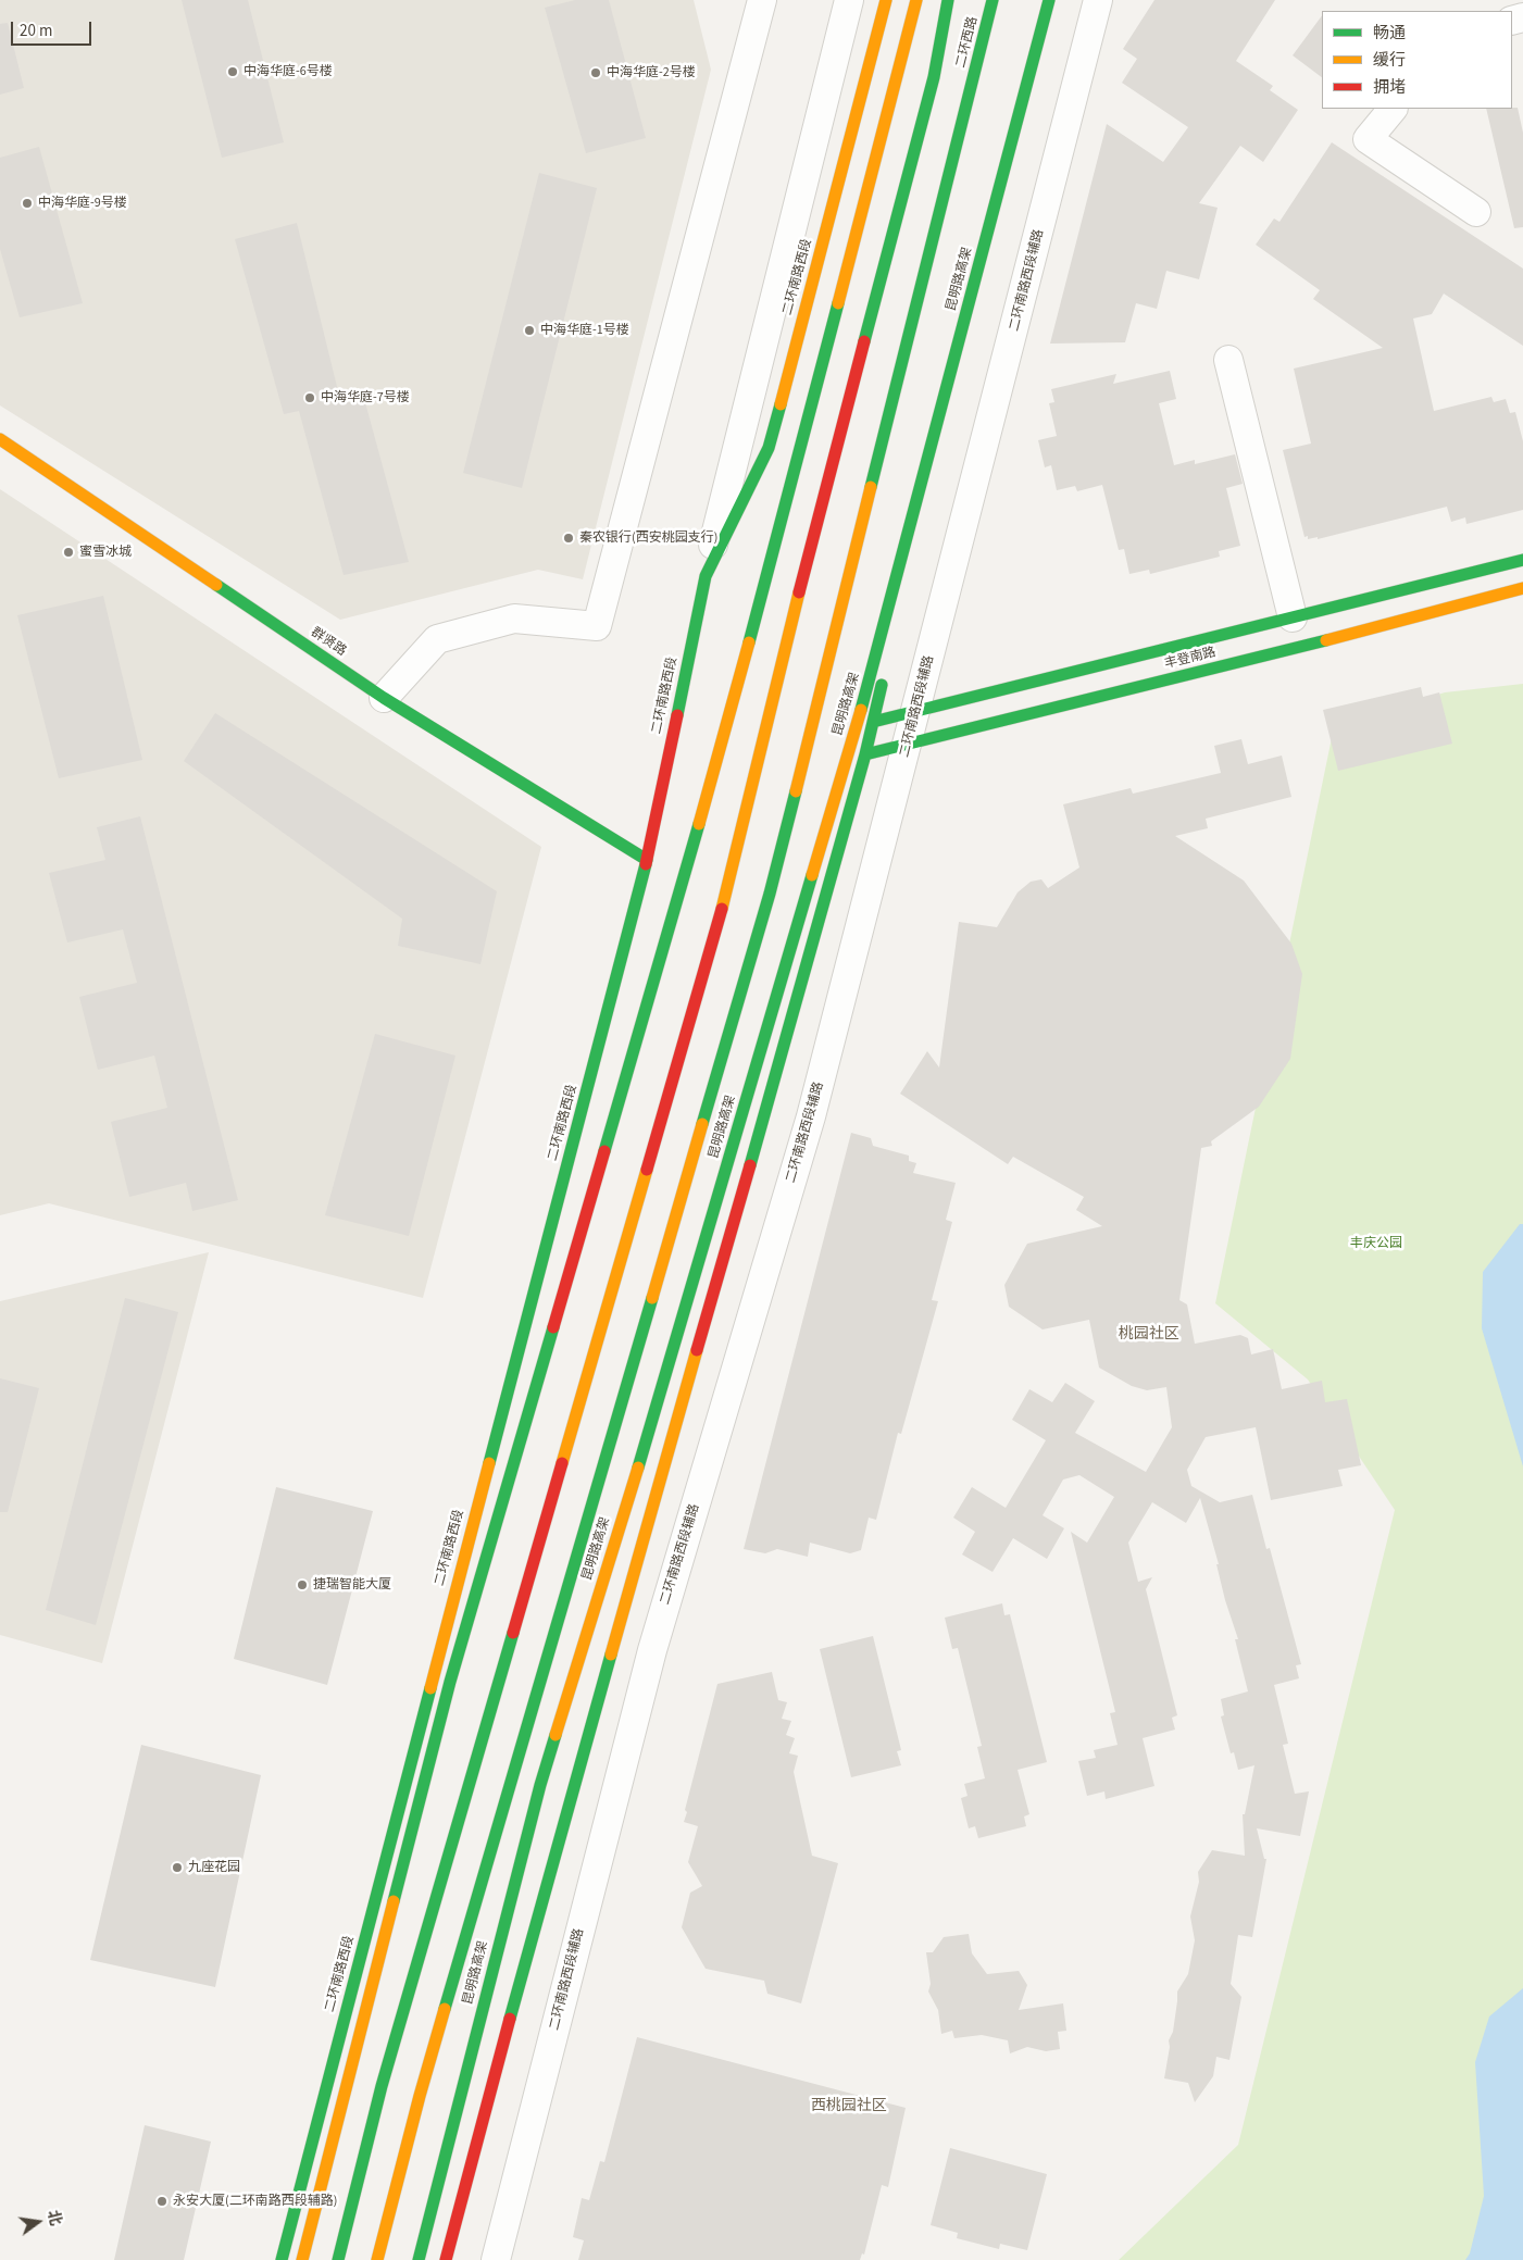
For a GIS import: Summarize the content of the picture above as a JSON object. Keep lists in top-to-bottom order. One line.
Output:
{"streets":{"main road":["二环西路","二环南路西段","昆明路高架","群贤路","丰登南路"],"street":["二环南路西段辅路"]},"crossings":[["二环南路西段","群贤路"],["二环南路西段辅路","丰登南路"]],"districts":["桃园社区","西桃园社区"],"parks":["丰庆公园"],"places":["中海华庭-6号楼","中海华庭-2号楼","中海华庭-9号楼","中海华庭-1号楼","中海华庭-7号楼","秦农银行(西安桃园支行)","蜜雪冰城","捷瑞智能大厦","九座花园","永安大厦(二环南路西段辅路)"],"legend":["畅通","缓行","拥堵"],"scale_bar":"20 m","north":"right"}
